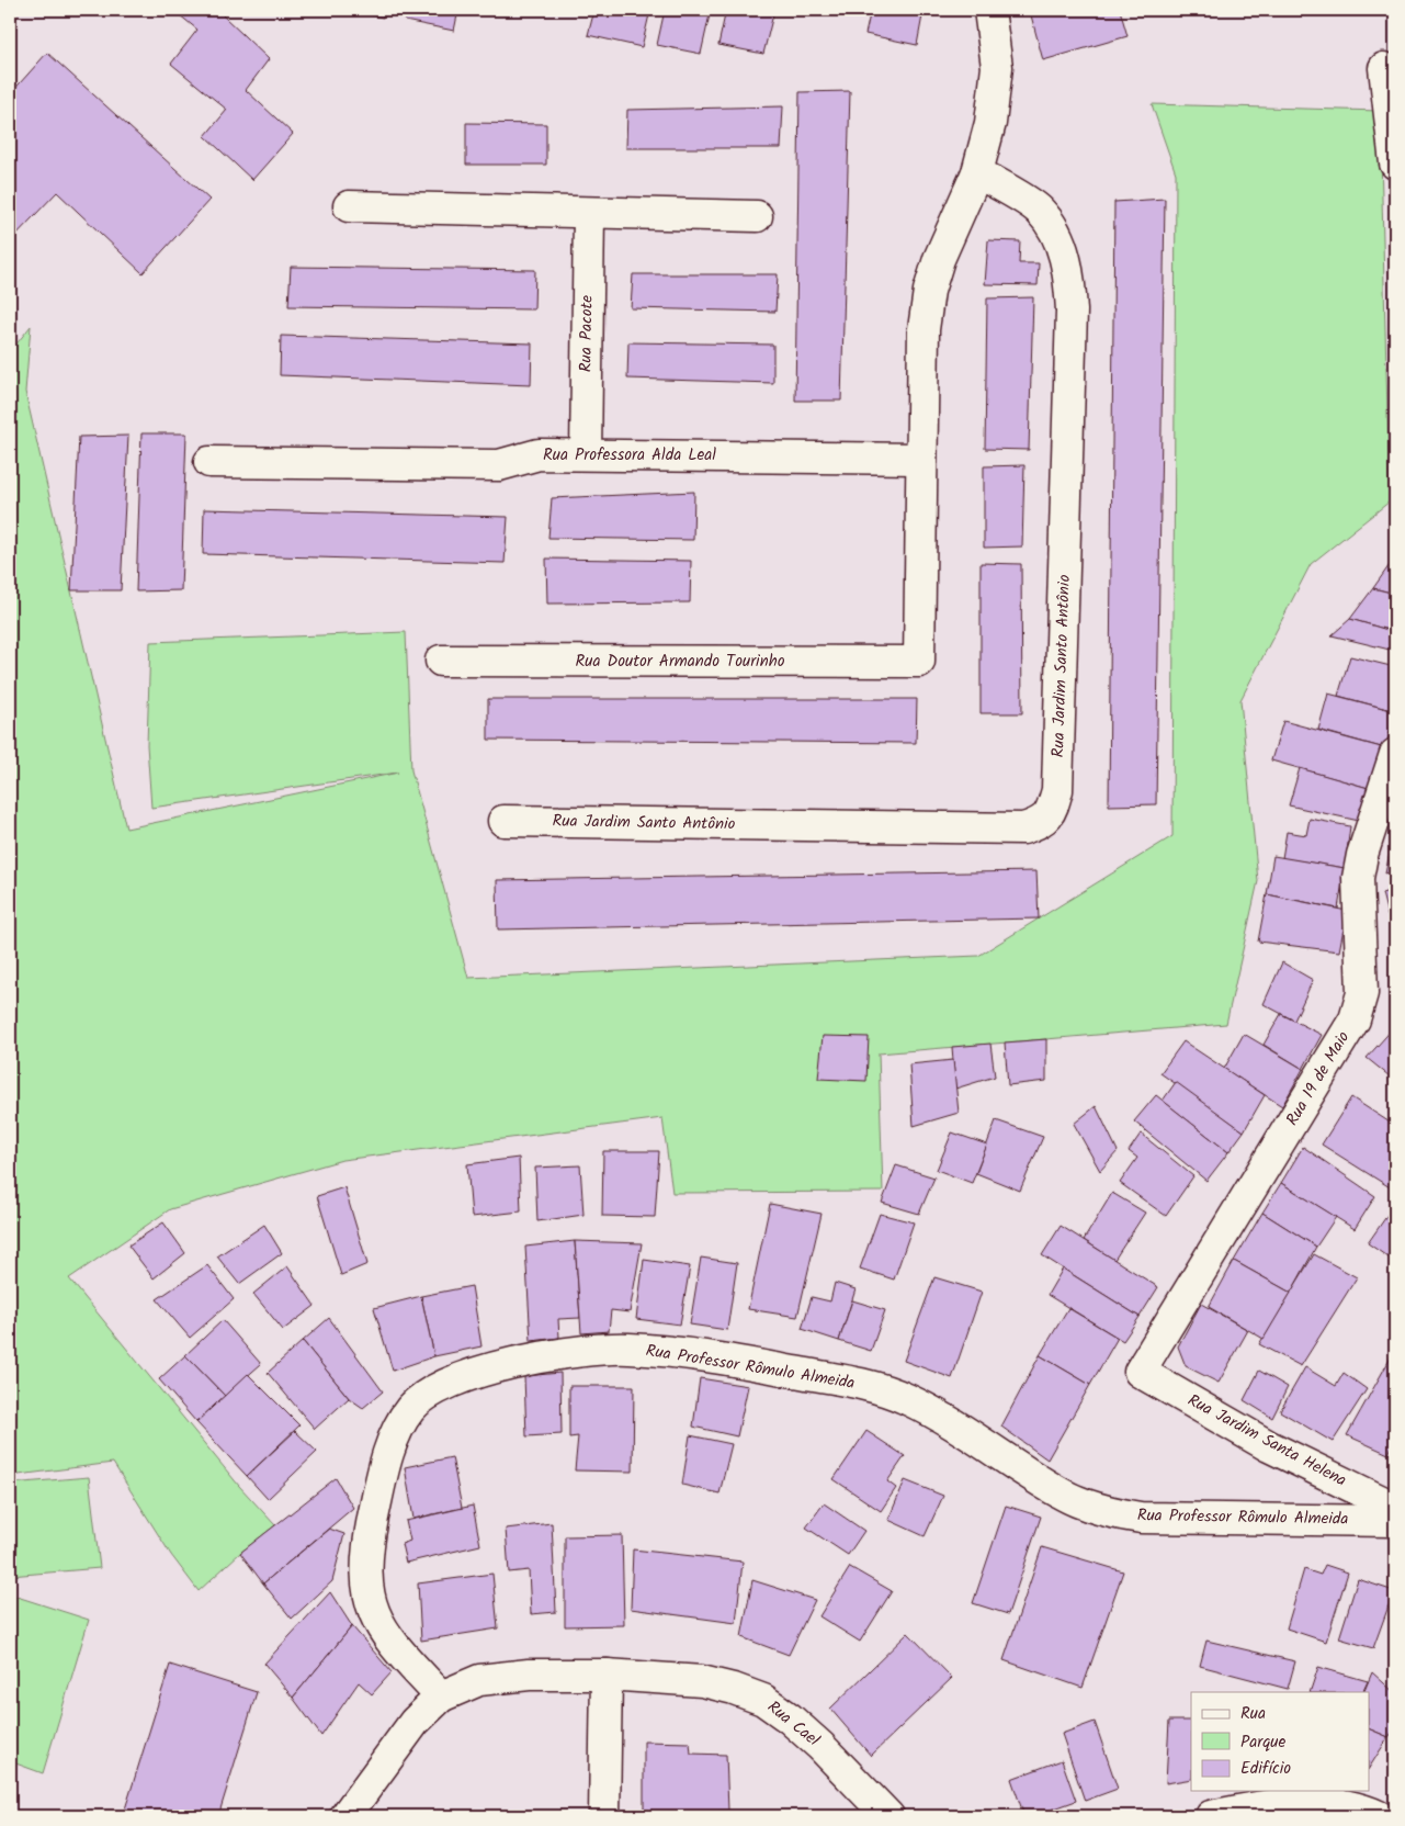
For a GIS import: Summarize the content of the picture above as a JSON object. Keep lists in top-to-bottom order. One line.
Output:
{"streets":{"street":["Rua Pacote","Rua Professora Alda Leal","Rua Doutor Armando Tourinho","Rua Jardim Santo Antônio","Rua 19 de Maio","Rua Professor Rômulo Almeida","Rua Jardim Santa Helena","Rua Cael"]},"crossings":[["Rua Pacote","Rua Professora Alda Leal"],["Rua Professora Alda Leal","Rua Doutor Armando Tourinho"],["Rua 19 de Maio","Rua Jardim Santa Helena"]],"legend":["Rua","Parque","Edifício"]}
